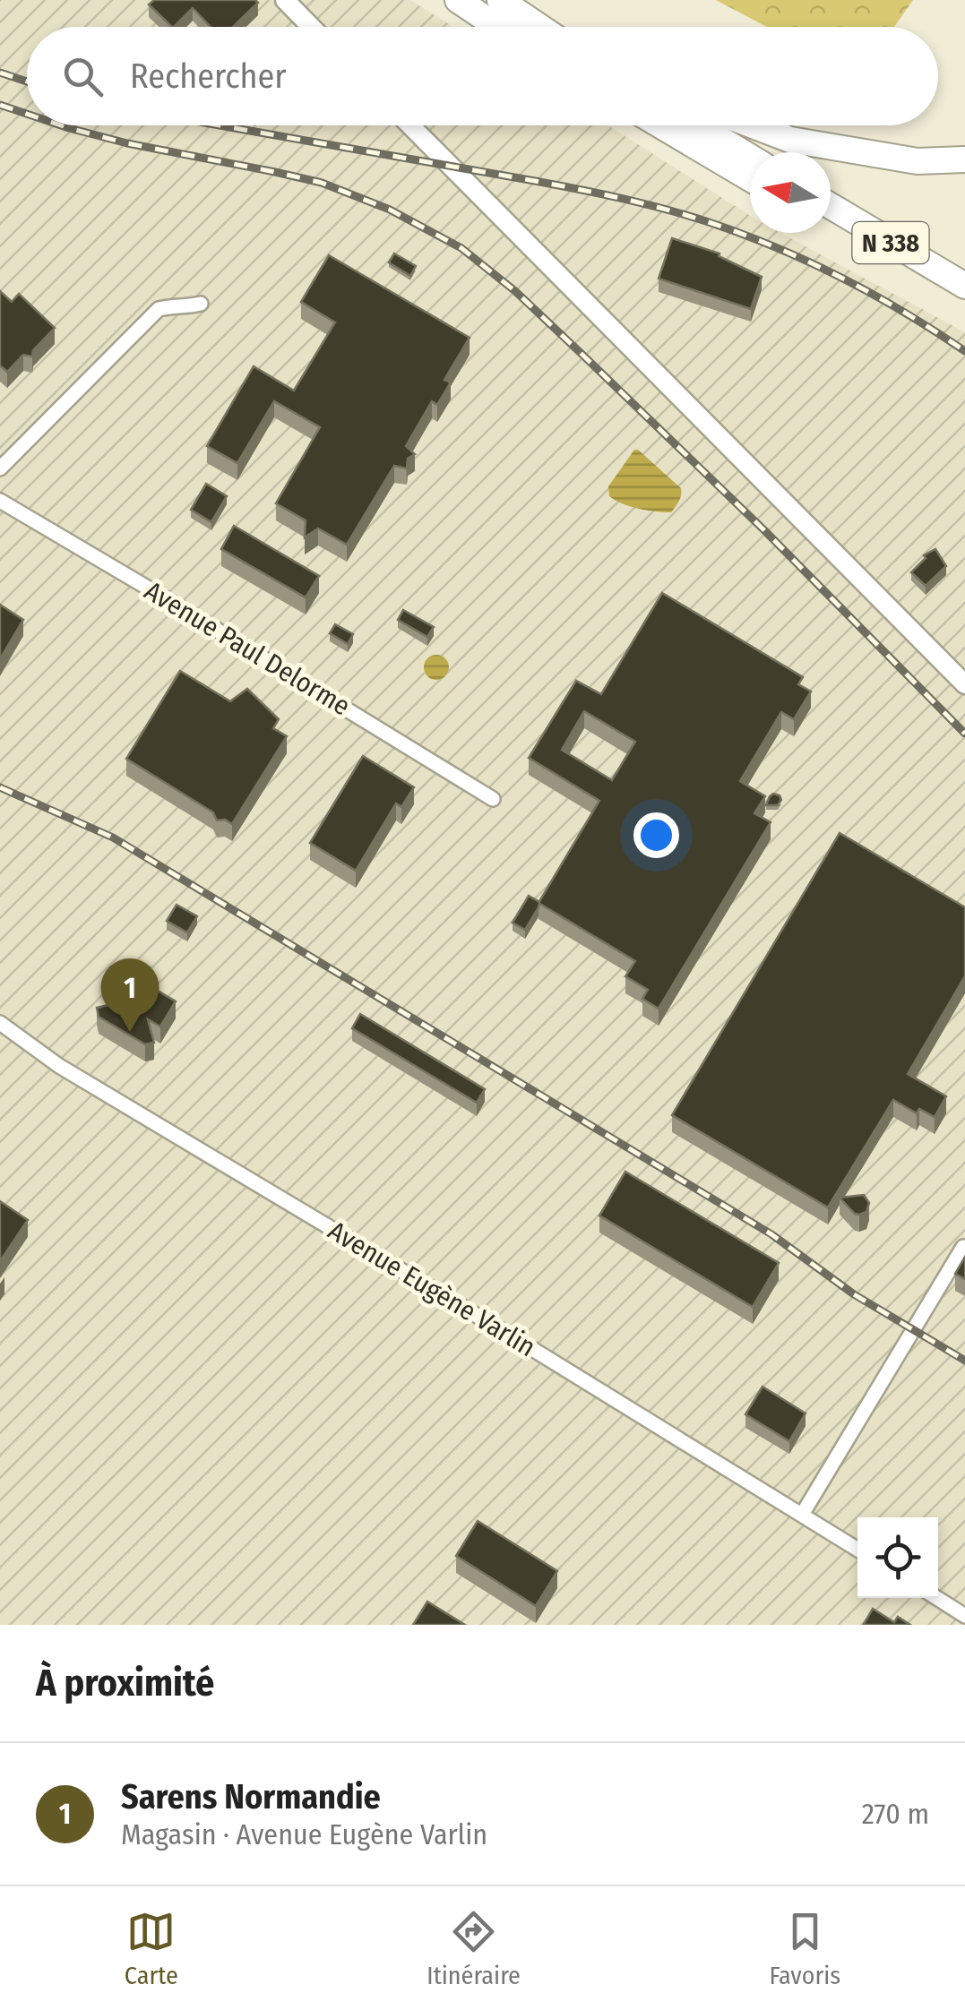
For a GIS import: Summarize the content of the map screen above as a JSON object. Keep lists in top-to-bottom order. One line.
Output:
{"streets":{"highway":["N 338"],"street":["Avenue Paul Delorme","Avenue Eugène Varlin"]},"north":"left","page":{"search":"Rechercher","pins":"1","heading":"À proximité","list":[{"mark":"1","name":"Sarens Normandie","note":"Magasin · Avenue Eugène Varlin","value":"270 m"}],"nav":["Carte","Itinéraire","Favoris"]}}
